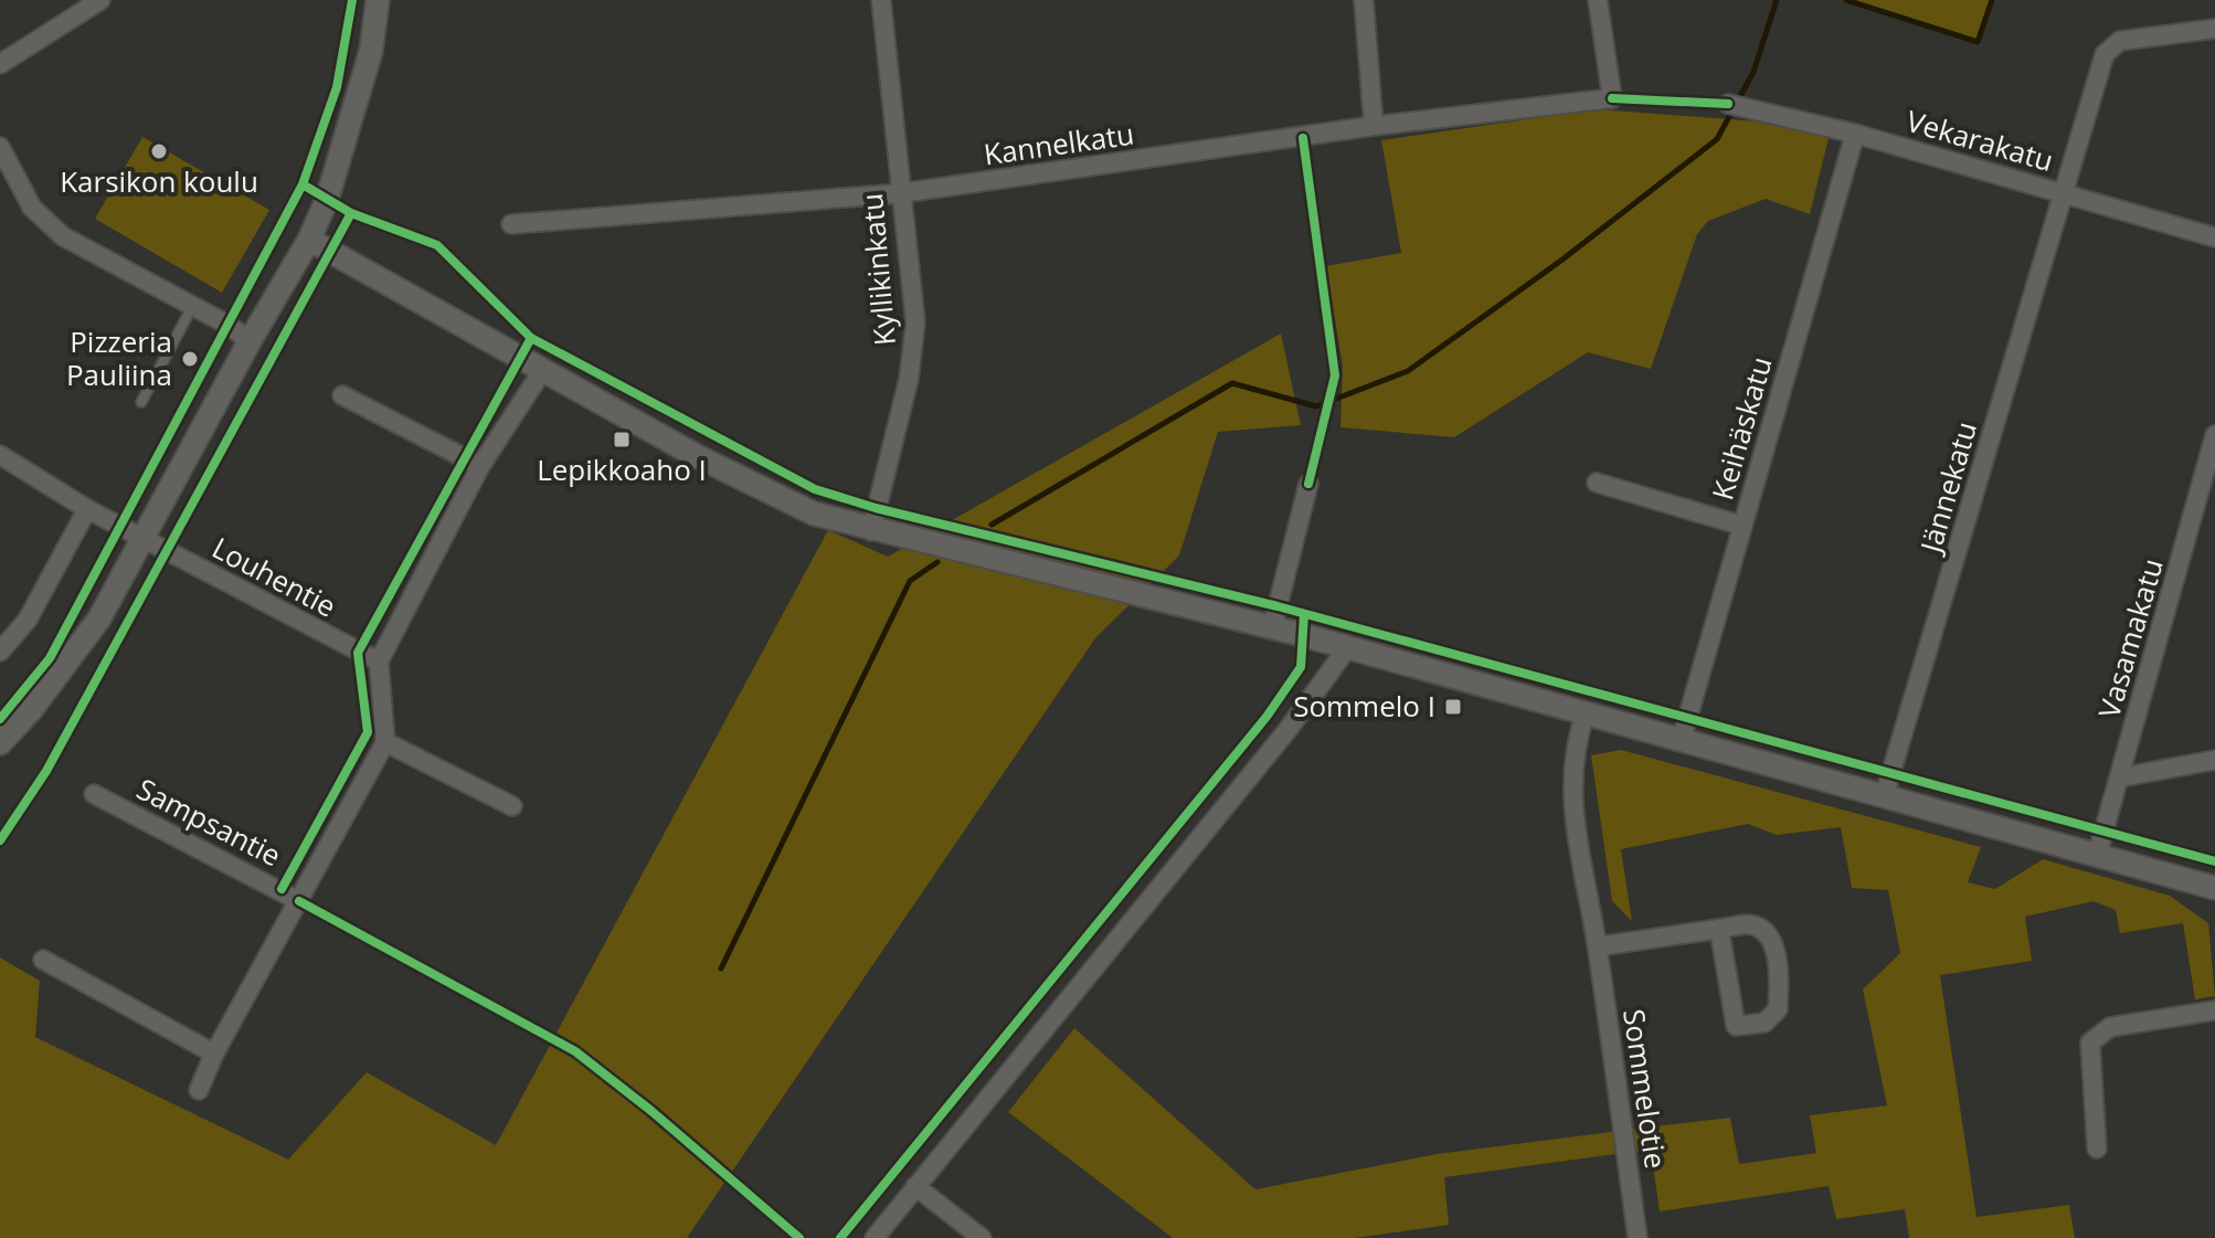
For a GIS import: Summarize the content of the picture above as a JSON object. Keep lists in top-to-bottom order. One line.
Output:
{"streets":{"street":["Vekarakatu","Kannelkatu","Kyllikinkatu","Keihäskatu","Jännekatu","Louhentie","Vasamakatu","Sampsantie","Sommelotie"]},"crossings":[["Vekarakatu","Keihäskatu"],["Vekarakatu","Jännekatu"],["Kannelkatu","Kyllikinkatu"]],"places":{"other":["Karsikon koulu","Pizzeria Pauliina"],"transit":["Lepikkoaho I","Sommelo I"]}}
